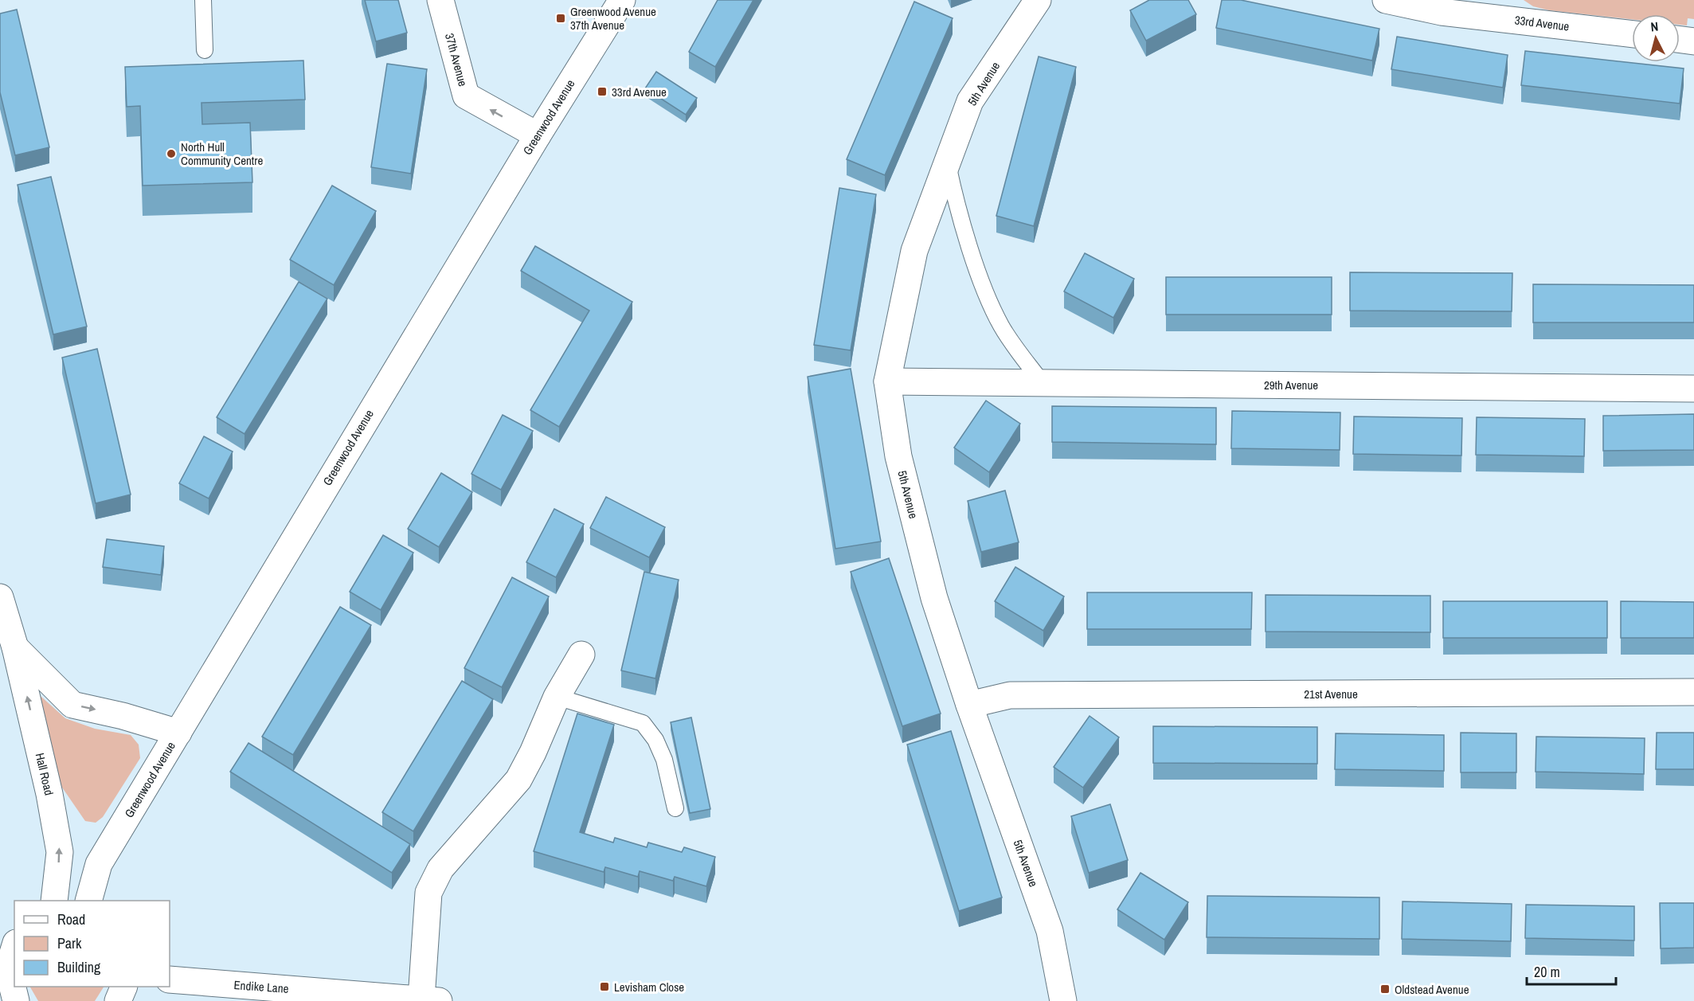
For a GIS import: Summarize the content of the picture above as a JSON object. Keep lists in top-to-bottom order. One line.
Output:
{"streets":{"street":["33rd Avenue","37th Avenue","5th Avenue","Greenwood Avenue","29th Avenue","21st Avenue","Hall Road","Endike Lane"]},"crossings":[["37th Avenue","Greenwood Avenue"],["5th Avenue","29th Avenue"],["5th Avenue","21st Avenue"],["Greenwood Avenue","Hall Road"]],"one_way":["37th Avenue"],"places":{"transit":["Greenwood Avenue 37th Avenue","33rd Avenue","Levisham Close","Oldstead Avenue"],"other":["North Hull Community Centre"]},"legend":["Road","Park","Building"],"scale_bar":"20 m","north":"top"}
